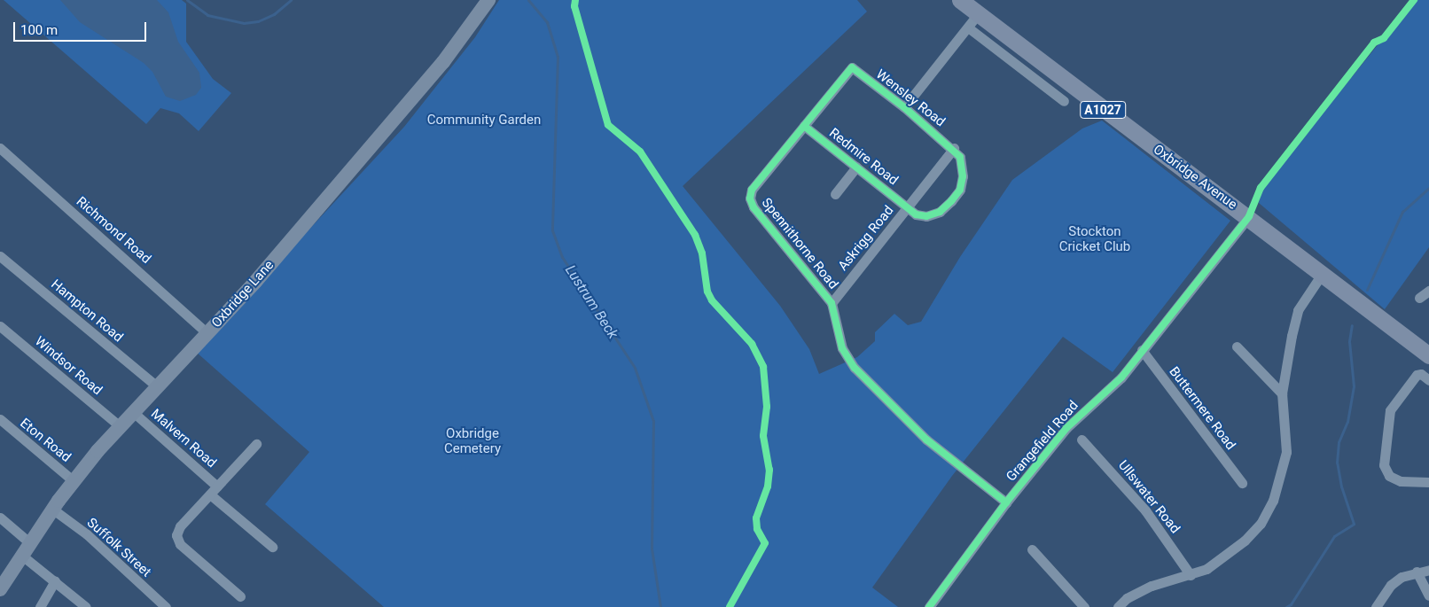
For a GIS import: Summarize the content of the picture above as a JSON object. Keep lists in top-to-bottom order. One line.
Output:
{"streets":{"main road":["A1027","Oxbridge Avenue"],"street":["Wensley Road","Redmire Road","Richmond Road","Askrigg Road","Spennithorne Road","Oxbridge Lane","Hampton Road","Windsor Road","Buttermere Road","Malvern Road","Eton Road","Grangefield Road","Ullswater Road","Suffolk Street"]},"crossings":[["Wensley Road","Askrigg Road"],["Wensley Road","Spennithorne Road"],["Redmire Road","Askrigg Road"],["Redmire Road","Spennithorne Road"],["Oxbridge Avenue","Grangefield Road"],["Richmond Road","Oxbridge Lane"],["Askrigg Road","Spennithorne Road"],["Spennithorne Road","Grangefield Road"],["Oxbridge Lane","Hampton Road"],["Oxbridge Lane","Windsor Road"],["Oxbridge Lane","Malvern Road"],["Oxbridge Lane","Eton Road"],["Oxbridge Lane","Suffolk Street"],["Buttermere Road","Grangefield Road"]],"water":["Lustrum Beck"],"parks":["Community Garden","Stockton Cricket Club","Oxbridge Cemetery"],"scale_bar":"100 m"}
